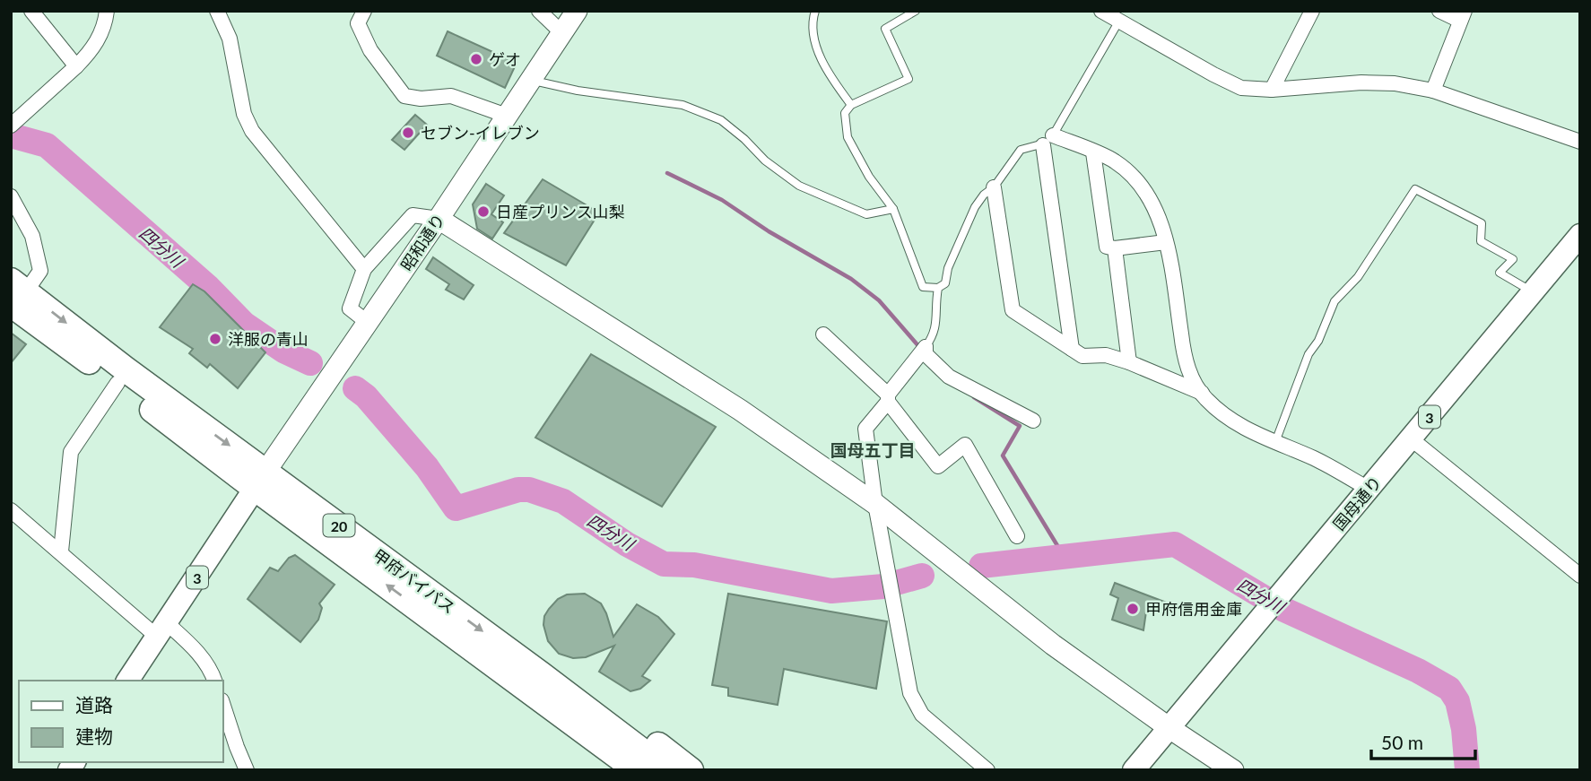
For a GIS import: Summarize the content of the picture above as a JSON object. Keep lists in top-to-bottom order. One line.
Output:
{"streets":{"highway":["20","甲府バイパス"],"main road":["3","国母通り"],"street":["昭和通り"]},"crossings":[["昭和通り","3"],["昭和通り","甲府バイパス"],["3","甲府バイパス"]],"districts":["国母五丁目"],"water":["四分川"],"places":["ゲオ","セブン-イレブン","日産プリンス山梨","洋服の青山","甲府信用金庫"],"legend":["道路","建物"],"scale_bar":"50 m"}
